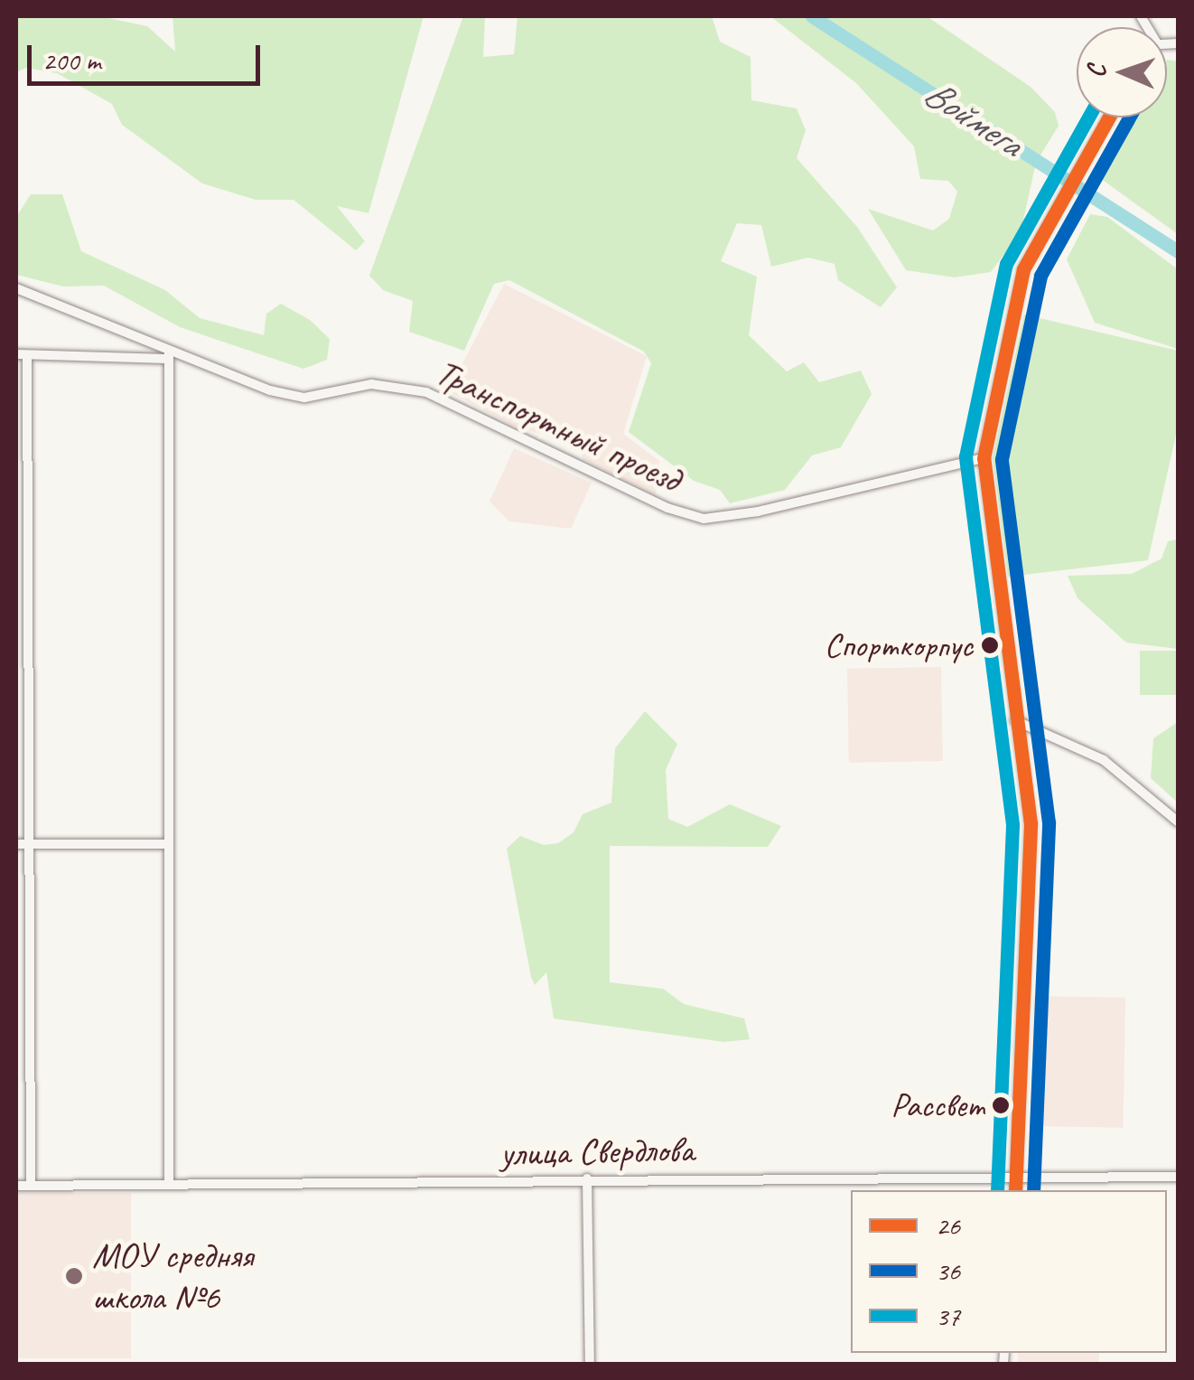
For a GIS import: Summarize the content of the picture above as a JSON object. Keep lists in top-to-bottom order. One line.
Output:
{"streets":{"street":["Транспортный проезд","улица Свердлова"]},"water":["Воймега"],"places":["Спорткорпус","Рассвет","МОУ средняя школа №6"],"lines":["transit line 26","transit line 36","transit line 37"],"legend":["26","36","37"],"scale_bar":"200 m","north":"left"}
